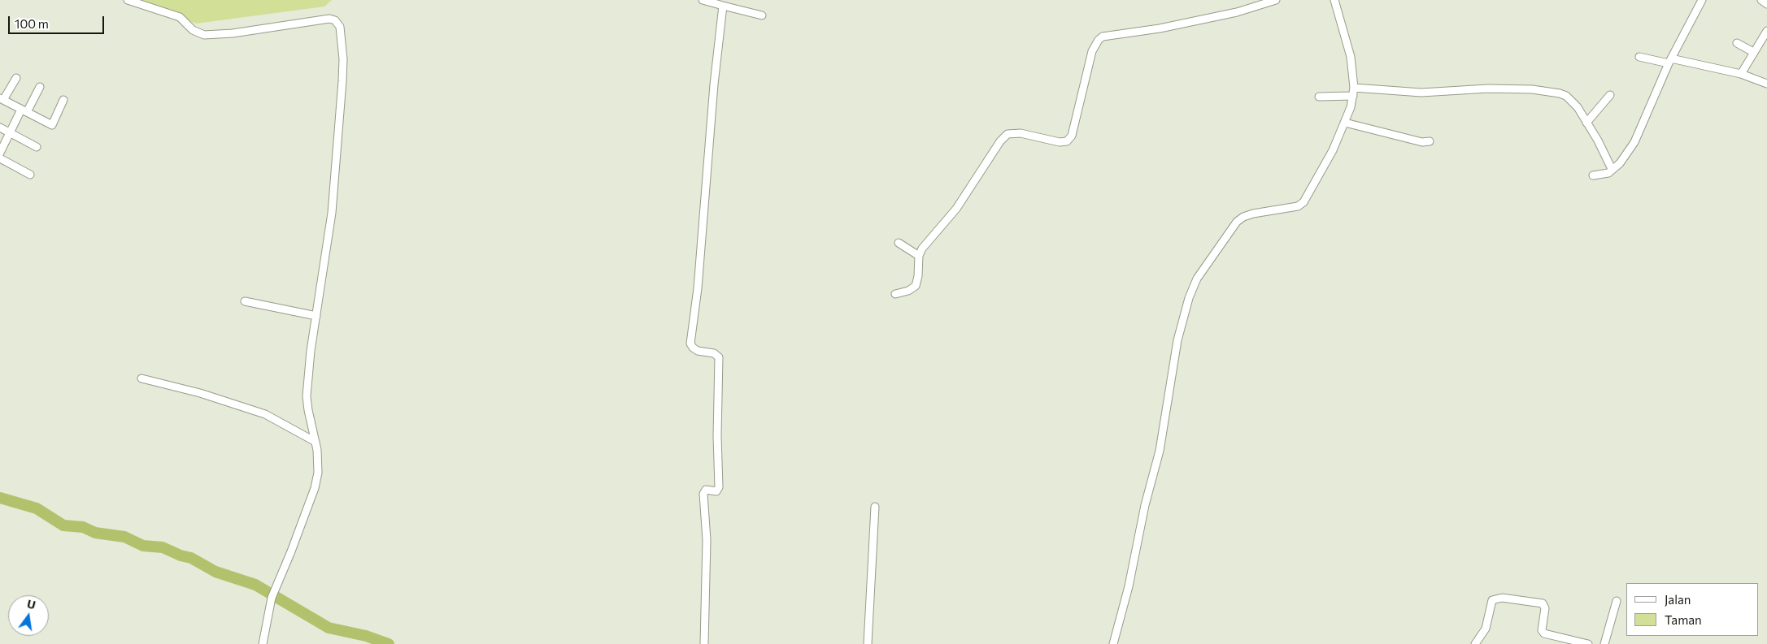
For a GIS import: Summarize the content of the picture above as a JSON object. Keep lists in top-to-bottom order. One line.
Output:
{"legend":["Jalan","Taman"],"scale_bar":"100 m","north":"top"}
